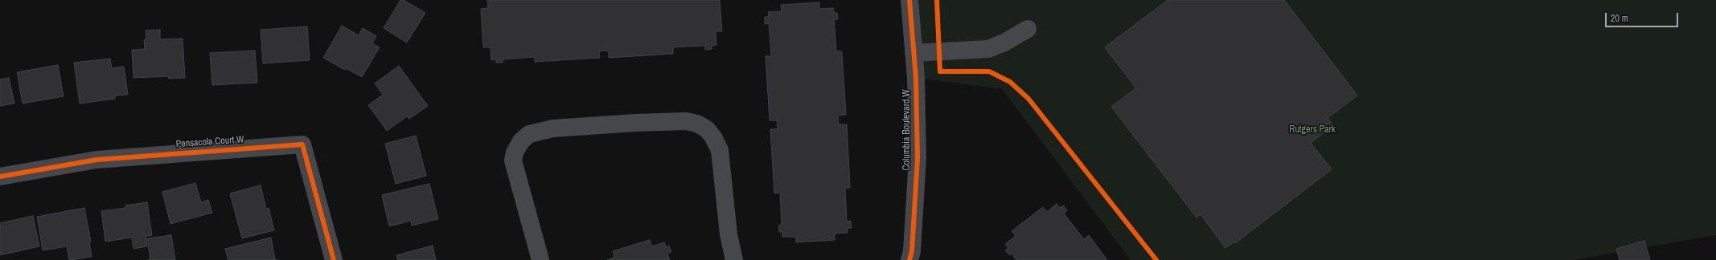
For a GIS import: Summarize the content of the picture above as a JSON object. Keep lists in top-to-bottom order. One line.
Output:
{"streets":{"street":["Columbia Boulevard W","Pensacola Court W"]},"parks":["Rutgers Park"],"scale_bar":"20 m"}
